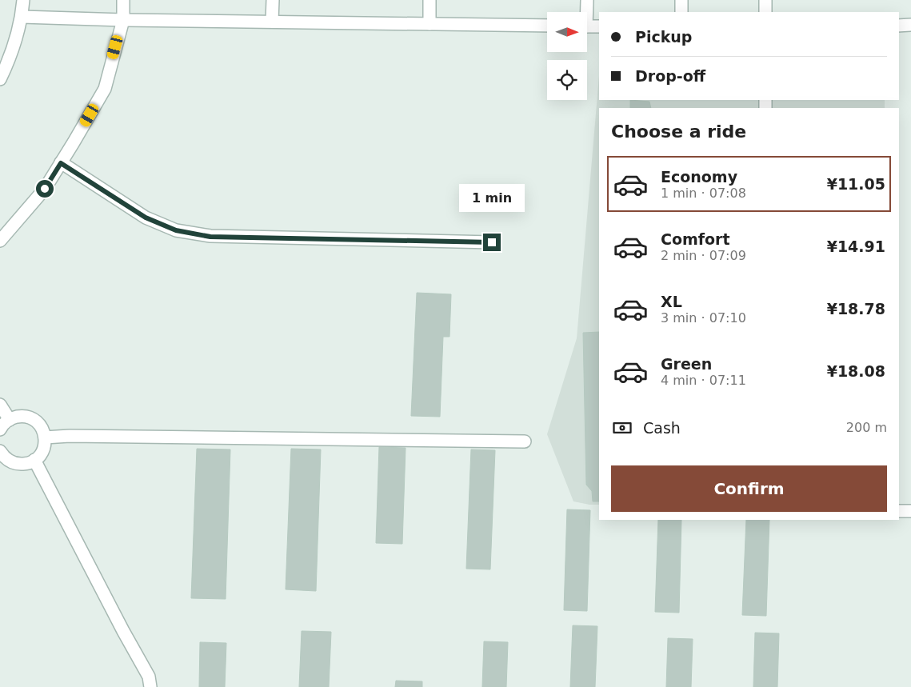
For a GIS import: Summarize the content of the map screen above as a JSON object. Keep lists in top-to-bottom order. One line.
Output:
{"north":"right","page":{"banner":["Pickup","Drop-off"],"heading":"Choose a ride","list":[{"name":"Economy","note":"1 min · 07:08","value":"¥11.05"},{"name":"Comfort","note":"2 min · 07:09","value":"¥14.91"},{"name":"XL","note":"3 min · 07:10","value":"¥18.78"},{"name":"Green","note":"4 min · 07:11","value":"¥18.08"}],"bubble":"1 min","pay":["Cash","200 m"],"buttons":"Confirm"}}
